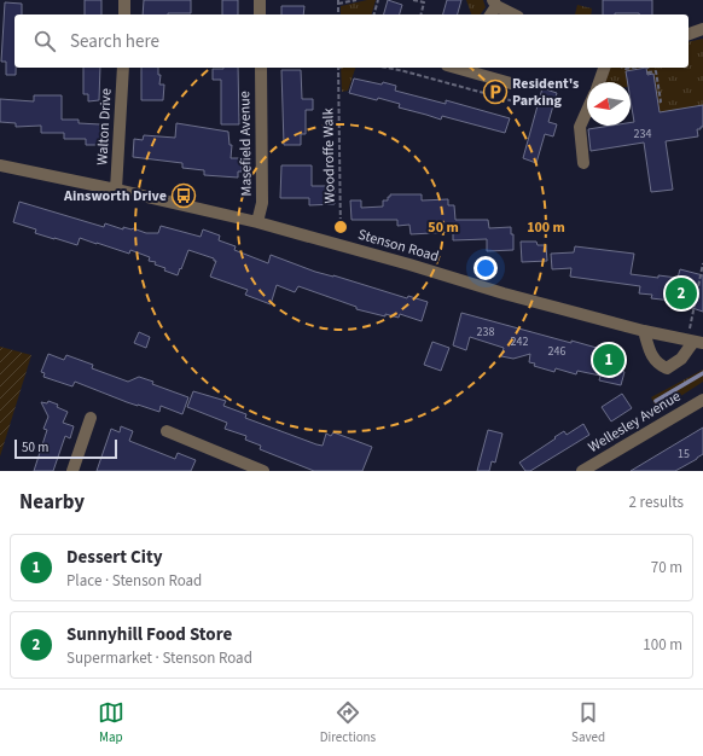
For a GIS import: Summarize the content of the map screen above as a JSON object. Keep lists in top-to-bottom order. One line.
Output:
{"streets":{"street":["Walton Drive","Masefield Avenue","Stenson Road","Wellesley Avenue"],"path":["Woodroffe Walk"]},"crossings":[["Walton Drive","Stenson Road"],["Masefield Avenue","Stenson Road"],["Woodroffe Walk","Stenson Road"]],"places":{"parking":["Resident's Parking"],"bus stop":["Ainsworth Drive"]},"house_numbers":["234","238","242","246","15"],"scale_bar":"50 m","north":"left","page":{"search":"Search here","pins":["2","1"],"scale":"50 m","heading":["Nearby","2 results"],"list":[{"mark":"1","name":"Dessert City","note":"Place · Stenson Road","value":"70 m"},{"mark":"2","name":"Sunnyhill Food Store","note":"Supermarket · Stenson Road","value":"100 m"}],"nav":["Map","Directions","Saved"]},"rings":["50 m","100 m"]}
